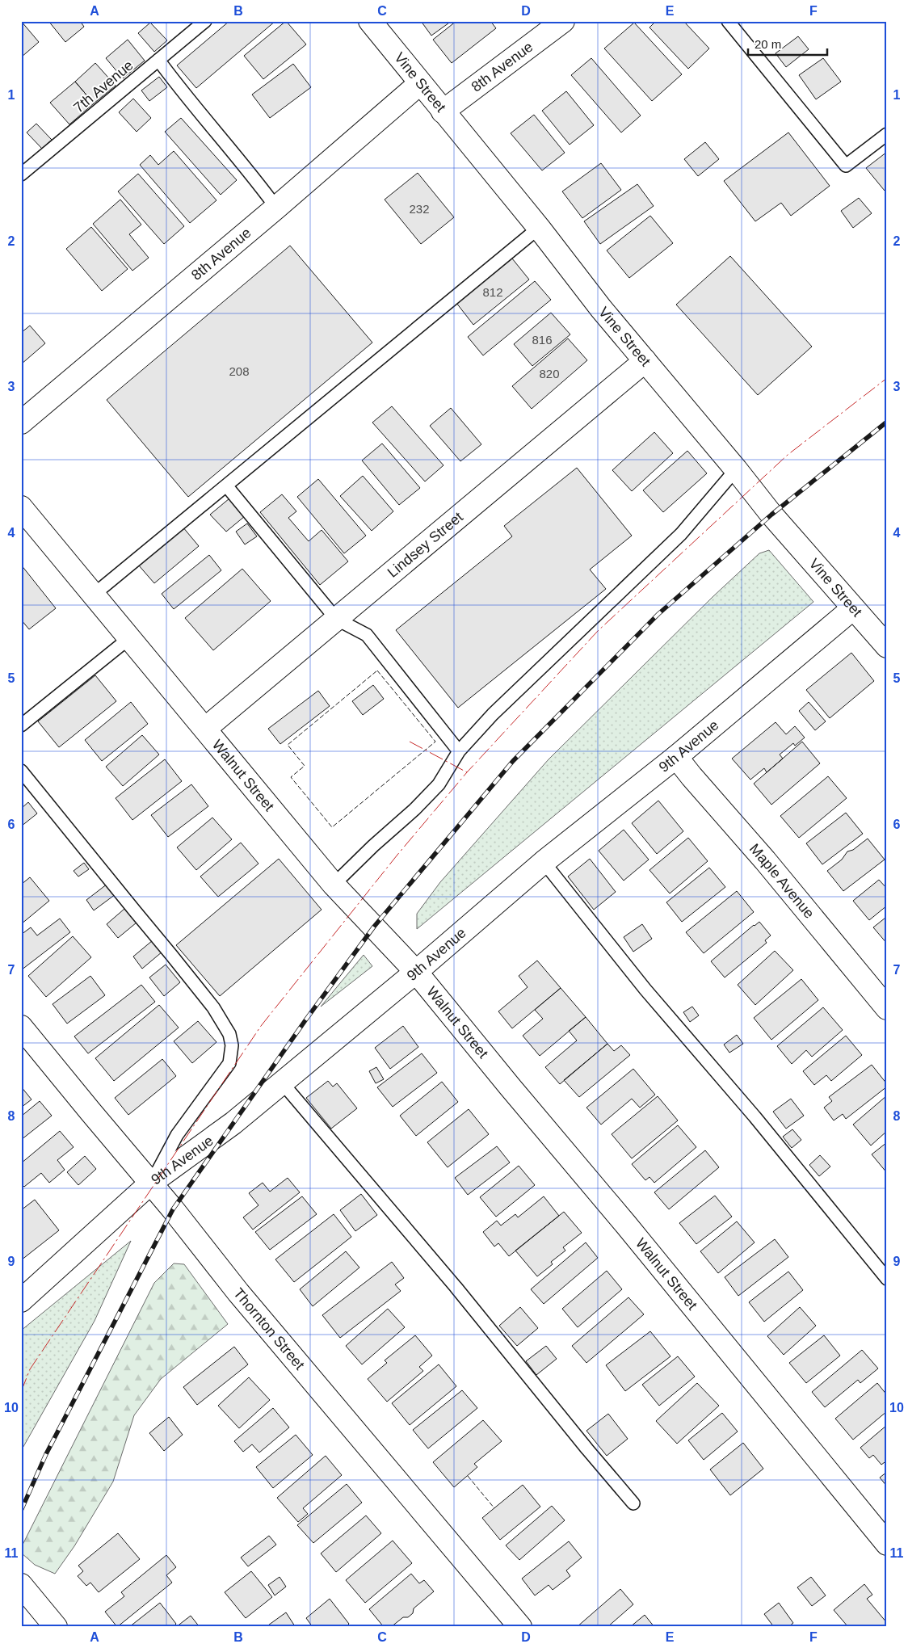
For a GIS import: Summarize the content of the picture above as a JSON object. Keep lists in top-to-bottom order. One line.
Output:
{"streets":{"street":["8th Avenue","Vine Street","Lindsey Street","9th Avenue","Walnut Street","Maple Avenue","Thornton Street"],"lane":["7th Avenue"]},"crossings":[["8th Avenue","Vine Street"],["Vine Street","Lindsey Street"],["Vine Street","9th Avenue"],["Lindsey Street","Walnut Street"],["9th Avenue","Walnut Street"],["9th Avenue","Maple Avenue"],["9th Avenue","Thornton Street"]],"house_numbers":["232","812","816","208","820"],"scale_bar":"20 m","grid":{"columns":["A","B","C","D","E","F"],"rows":["1","2","3","4","5","6","7","8","9","10","11"]}}
